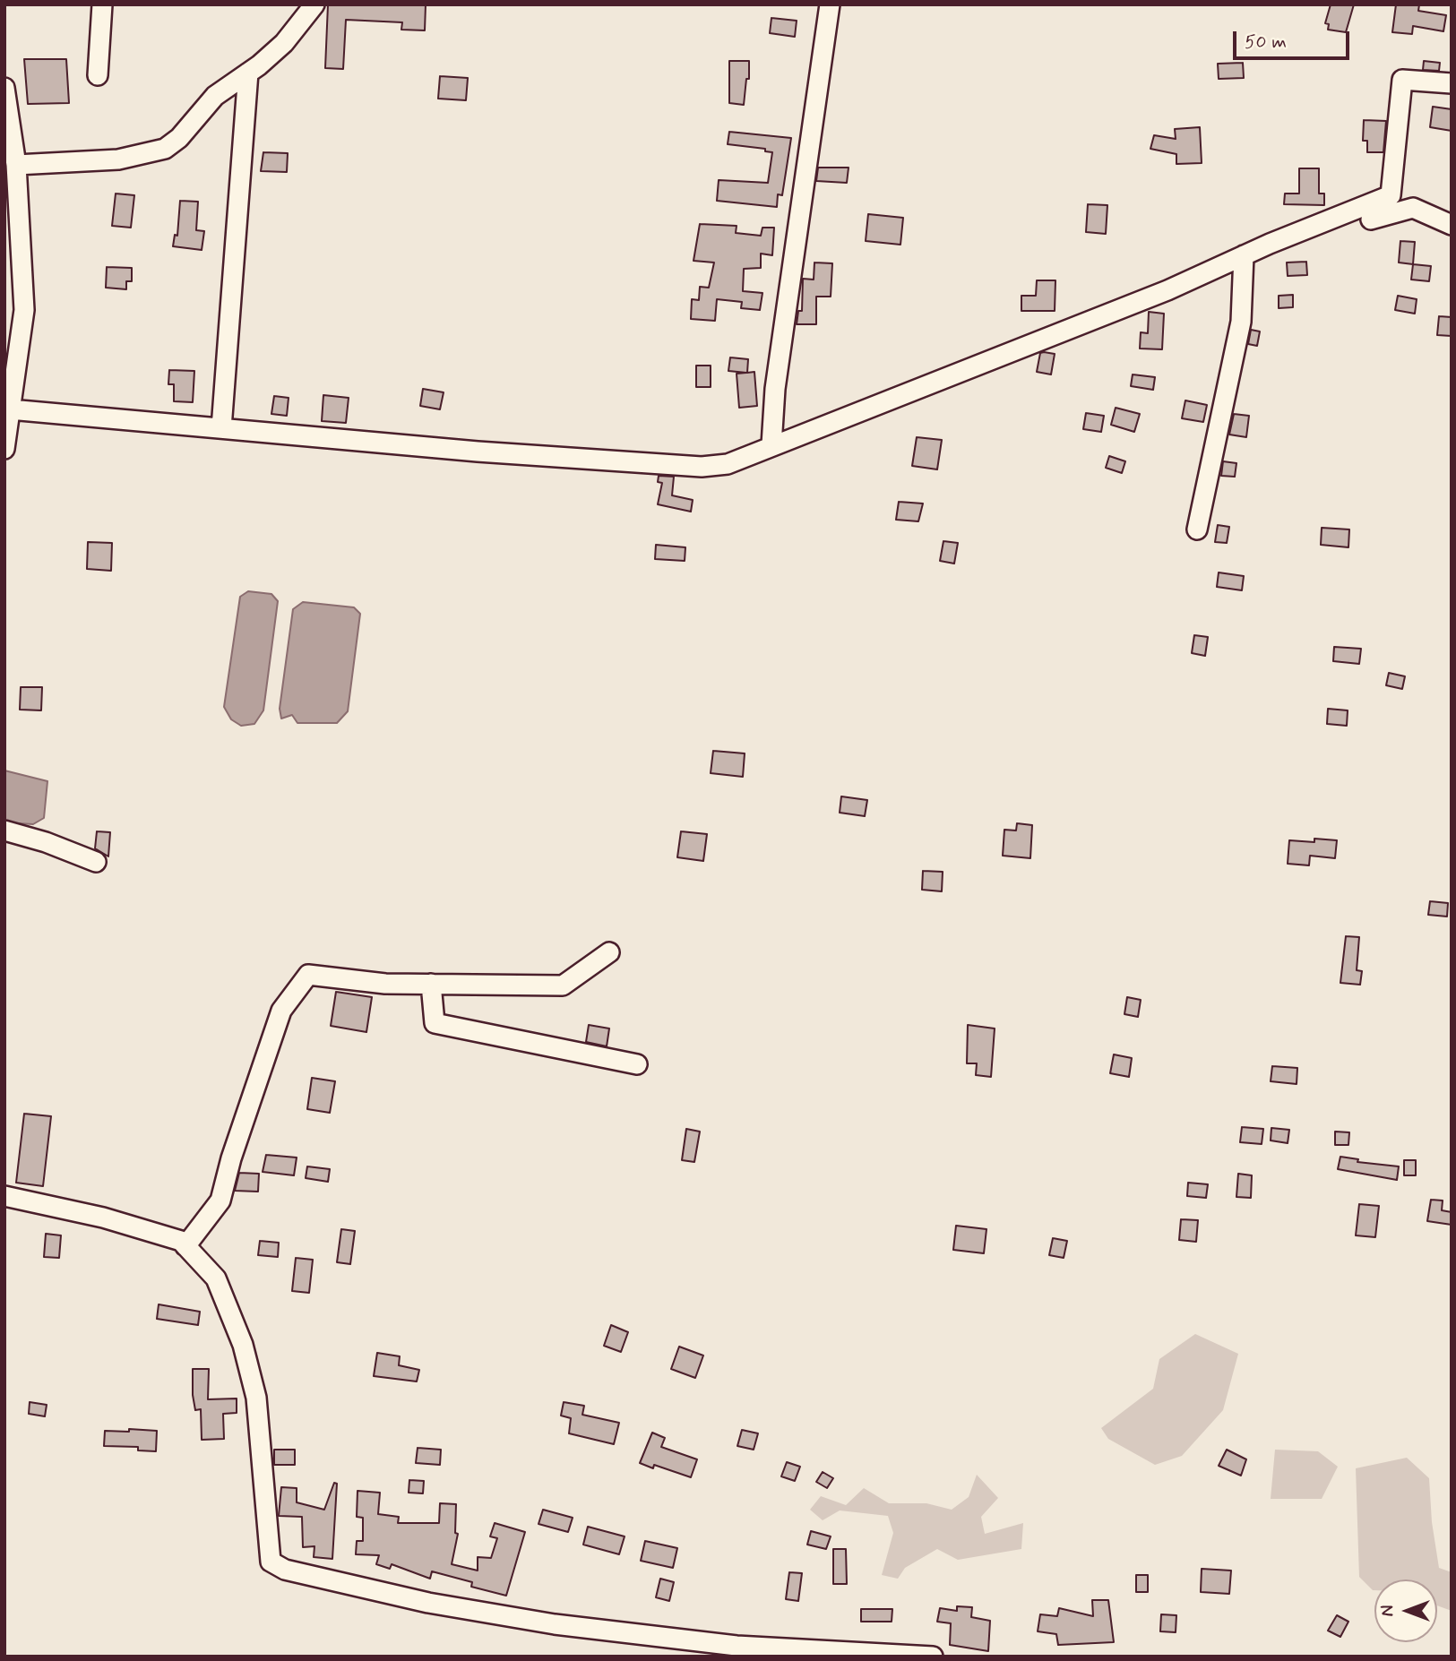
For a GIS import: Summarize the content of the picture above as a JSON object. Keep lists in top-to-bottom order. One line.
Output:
{"scale_bar":"50 m","north":"left"}
